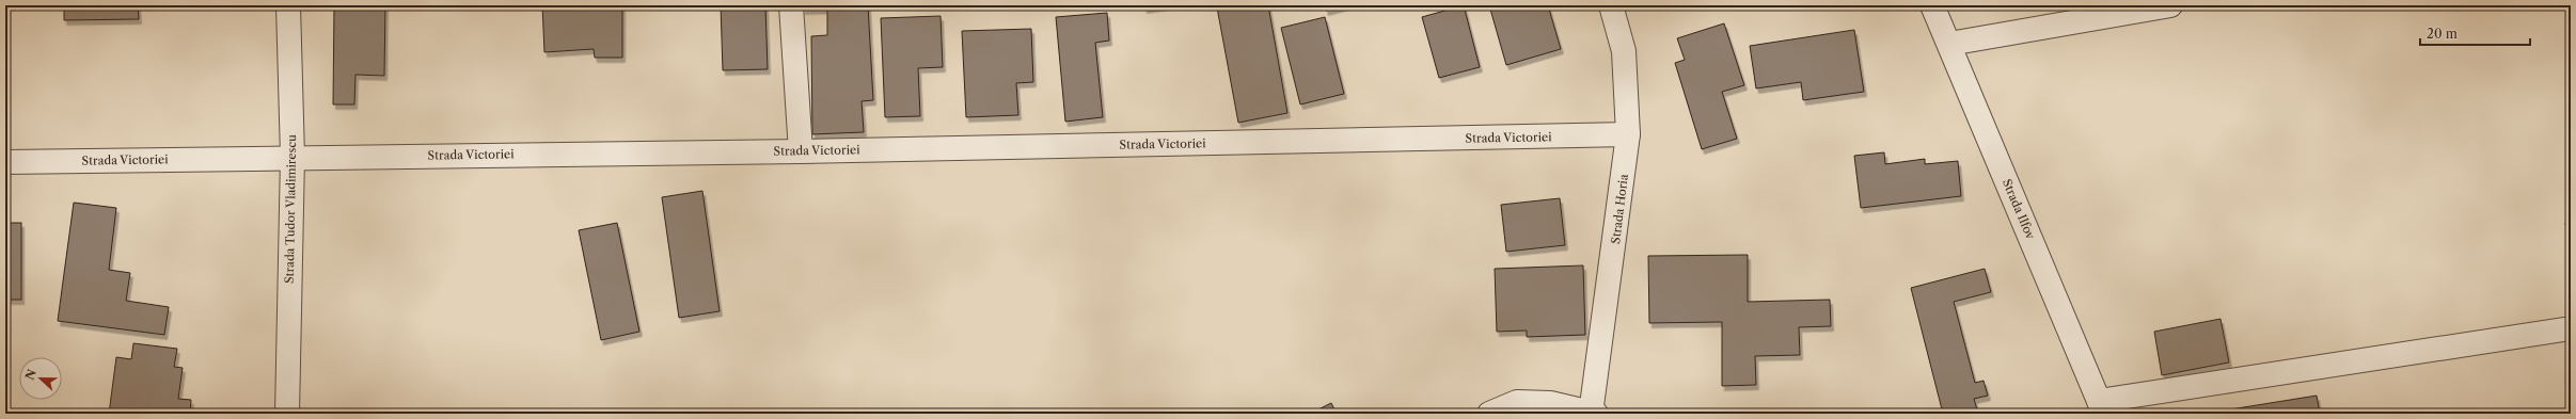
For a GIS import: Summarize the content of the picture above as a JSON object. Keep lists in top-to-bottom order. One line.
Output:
{"streets":{"street":["Strada Victoriei","Strada Tudor Vladimirescu","Strada Horia","Strada Ilfov"]},"crossings":[["Strada Victoriei","Strada Tudor Vladimirescu"],["Strada Victoriei","Strada Horia"]],"scale_bar":"20 m","north":"left"}
